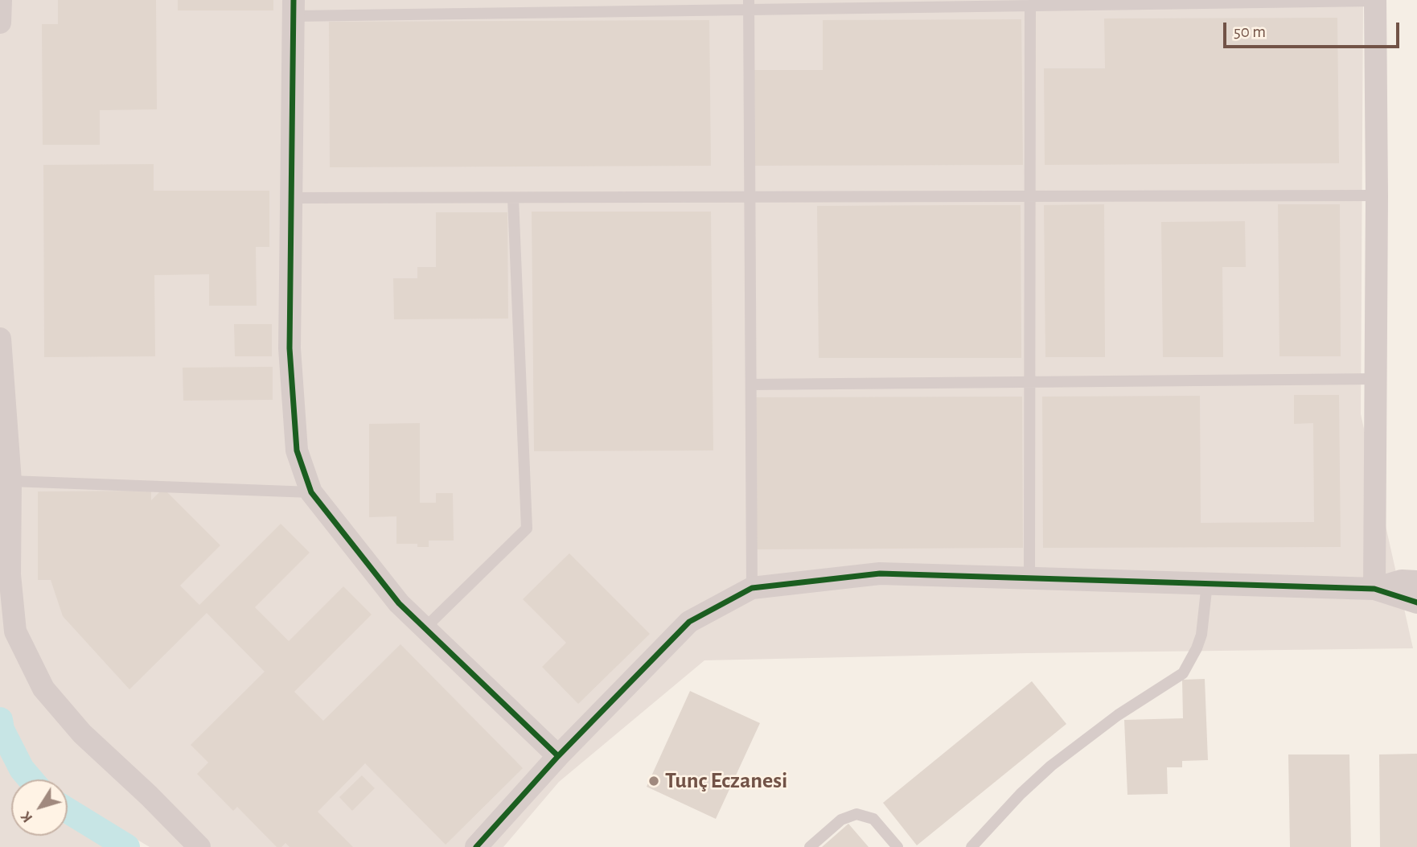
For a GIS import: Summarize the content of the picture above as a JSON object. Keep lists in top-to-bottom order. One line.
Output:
{"places":["Tunç Eczanesi"],"scale_bar":"50 m","north":"bottom left"}
